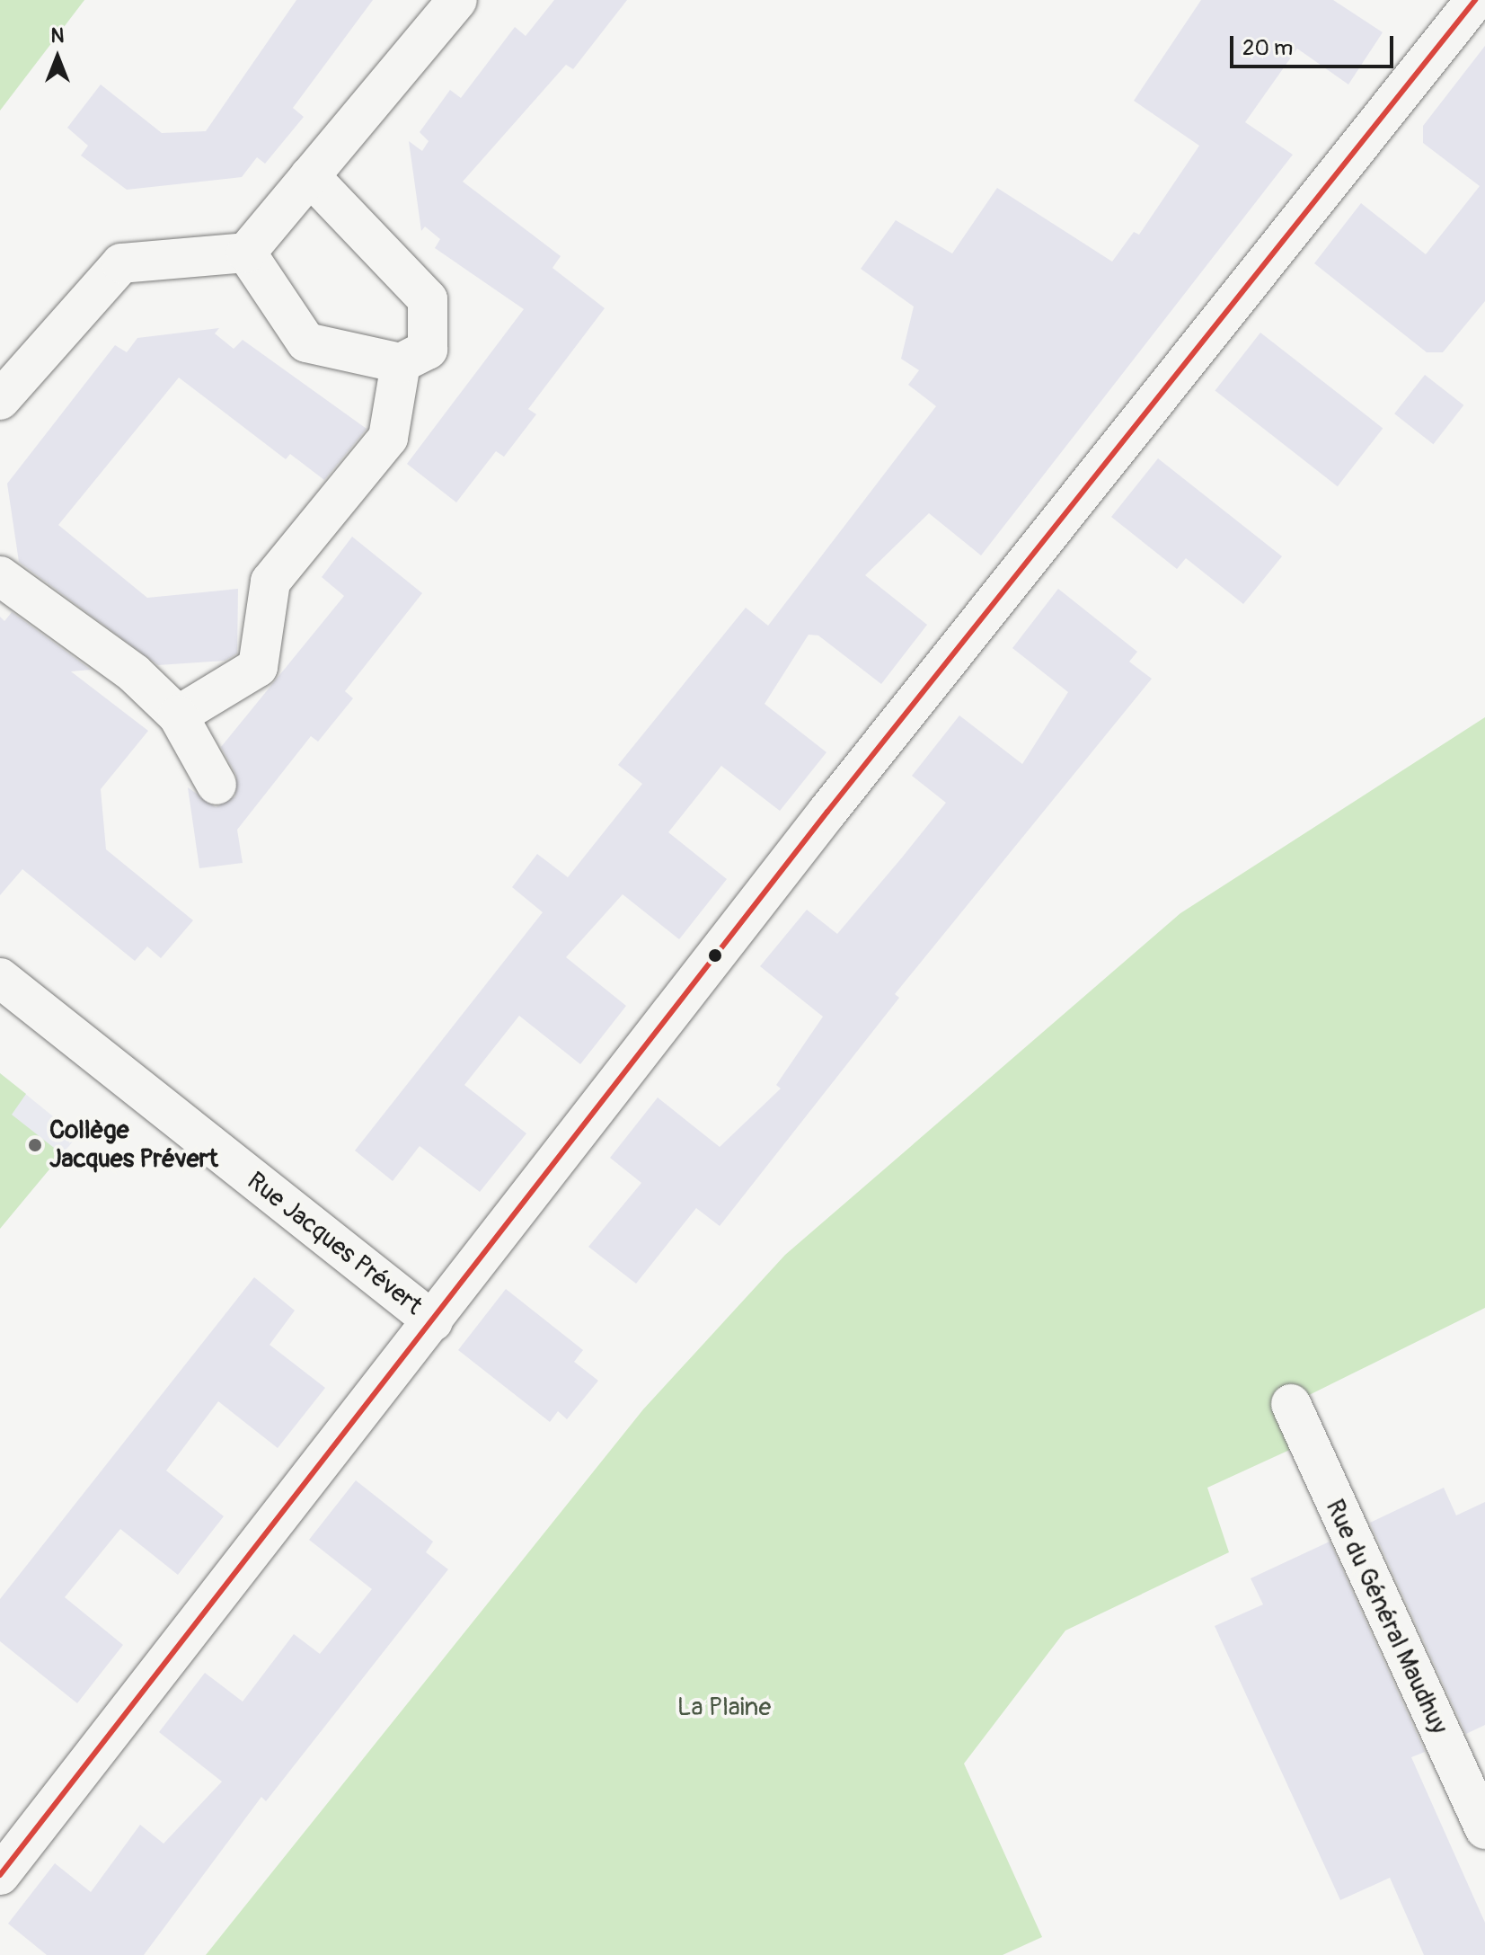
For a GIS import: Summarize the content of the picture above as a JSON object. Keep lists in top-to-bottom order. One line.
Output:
{"streets":{"street":["Rue Jacques Prévert","Rue du Général Maudhuy"]},"parks":["La Plaine"],"places":["Collège Jacques Prévert"],"scale_bar":"20 m","north":"top"}
